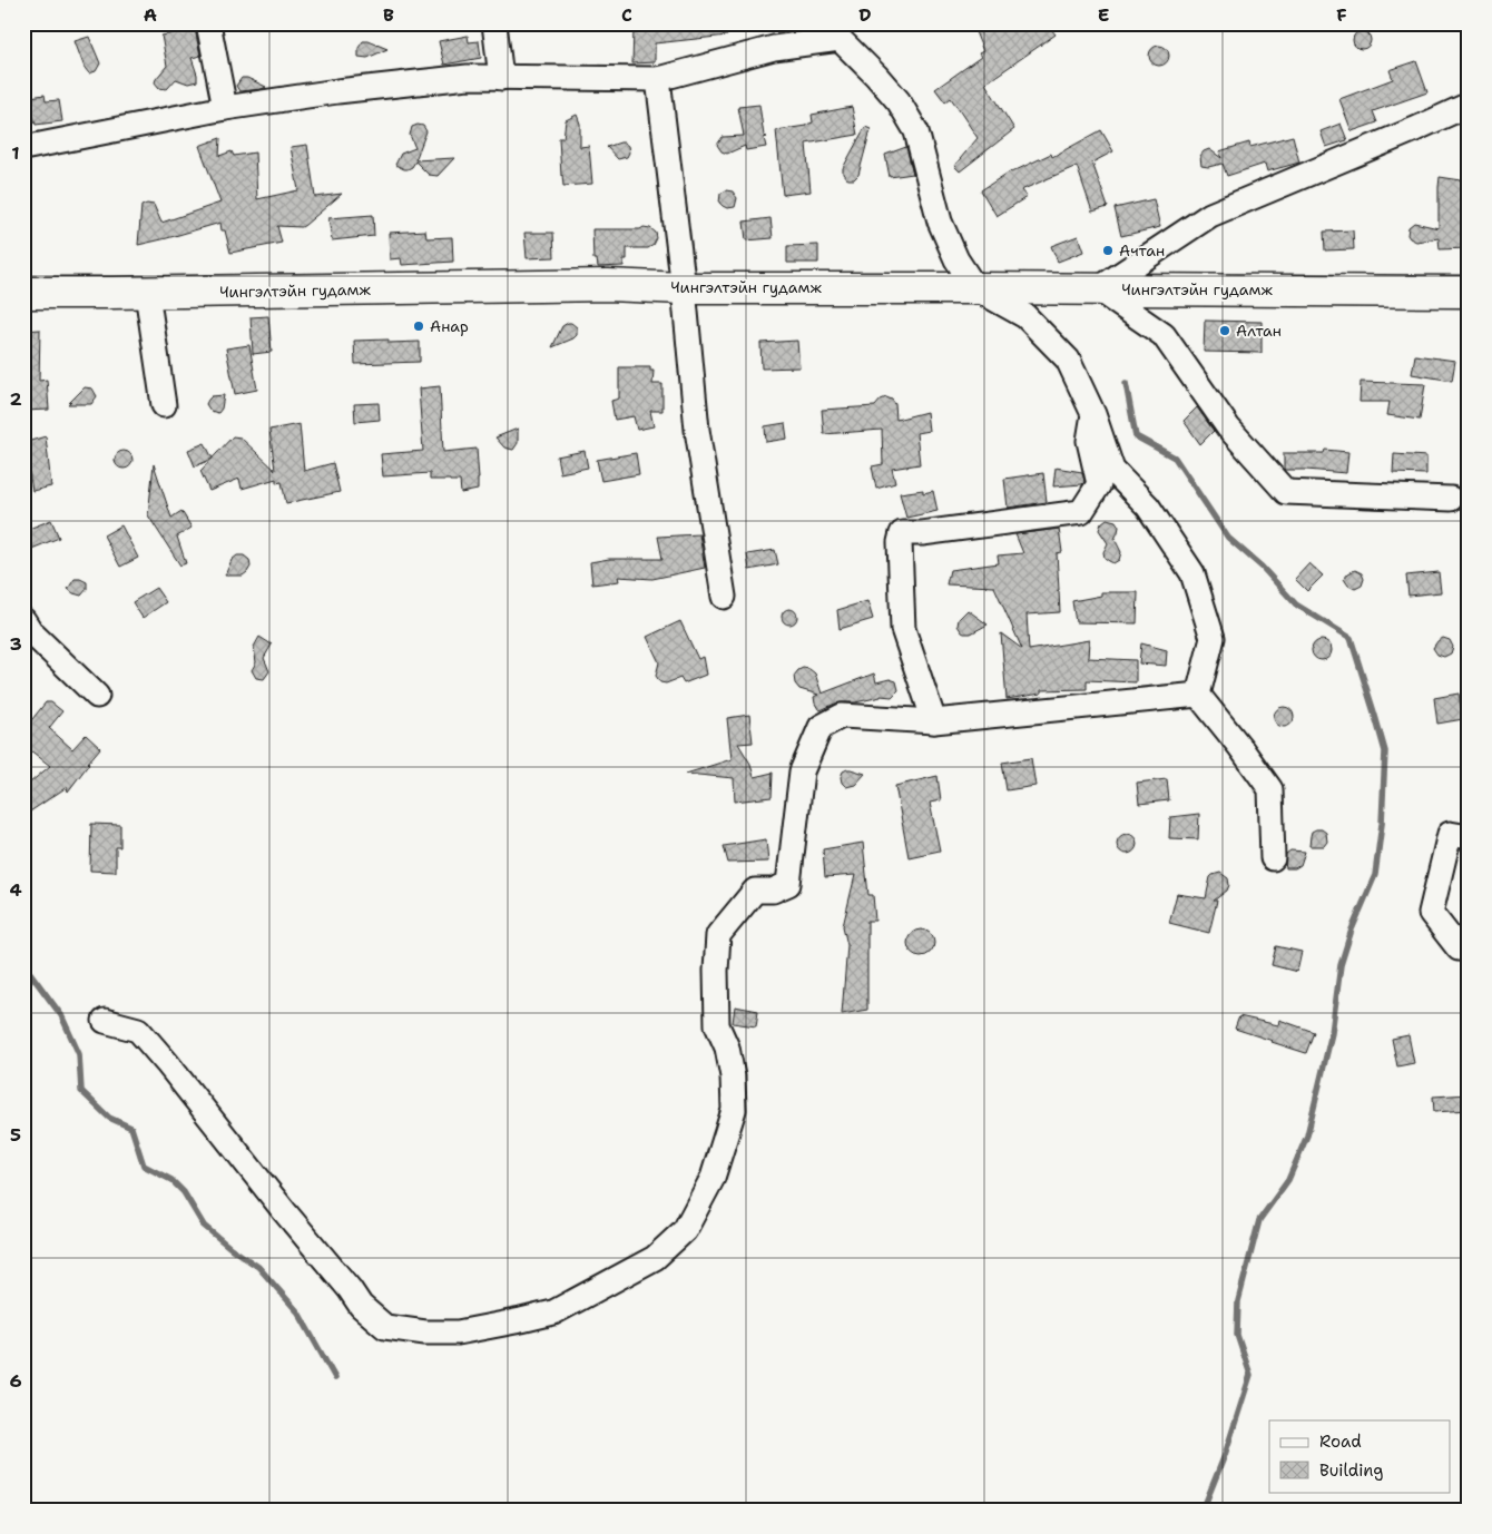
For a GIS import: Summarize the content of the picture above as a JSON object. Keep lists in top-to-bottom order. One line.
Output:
{"streets":{"main road":["Чингэлтэйн гудамж"]},"places":["Ачтан","Анар","Алтан"],"legend":["Road","Building"],"grid":{"columns":["A","B","C","D","E","F"],"rows":["1","2","3","4","5","6"]}}
